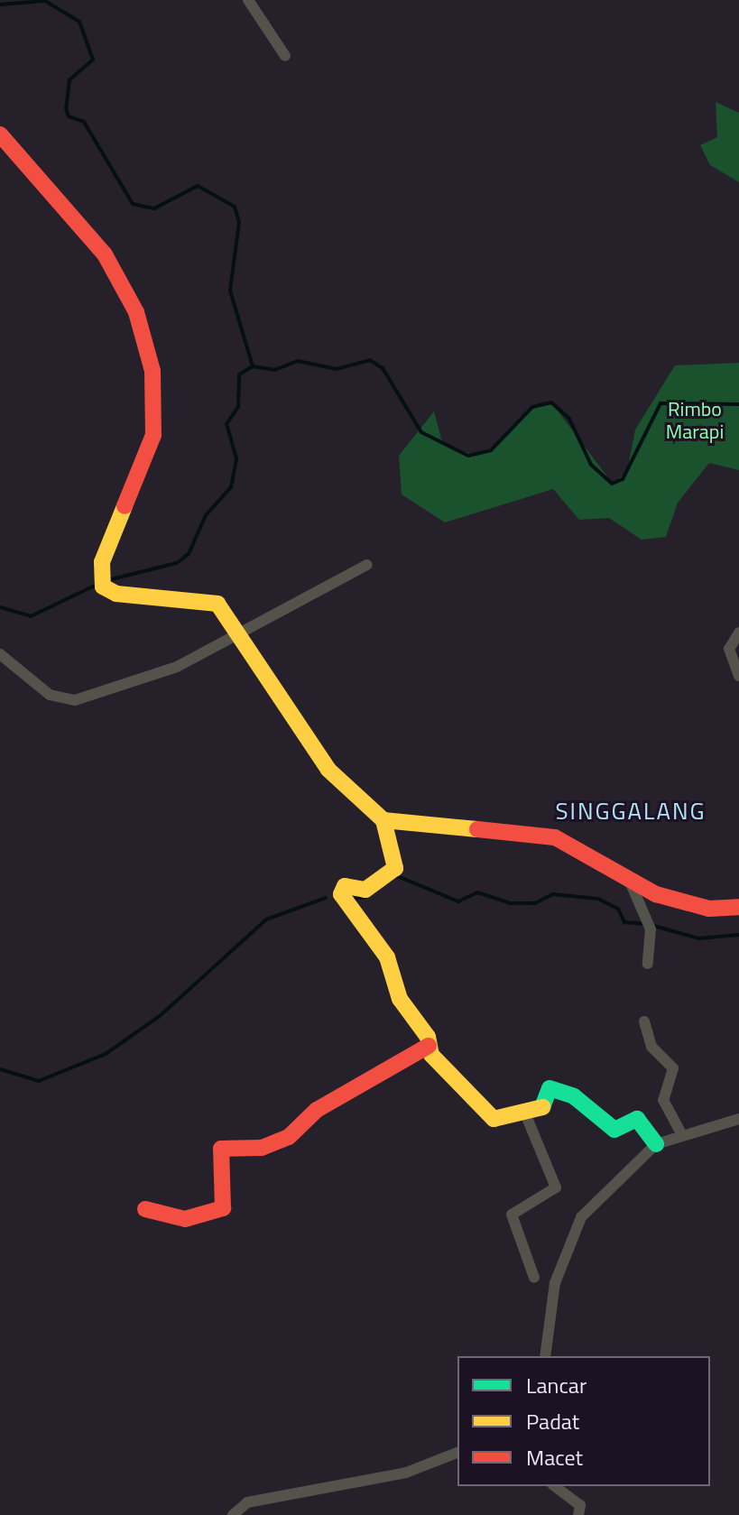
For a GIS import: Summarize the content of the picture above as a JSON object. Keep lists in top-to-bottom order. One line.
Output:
{"districts":["SINGGALANG"],"parks":["Rimbo Marapi"],"legend":["Lancar","Padat","Macet"]}
